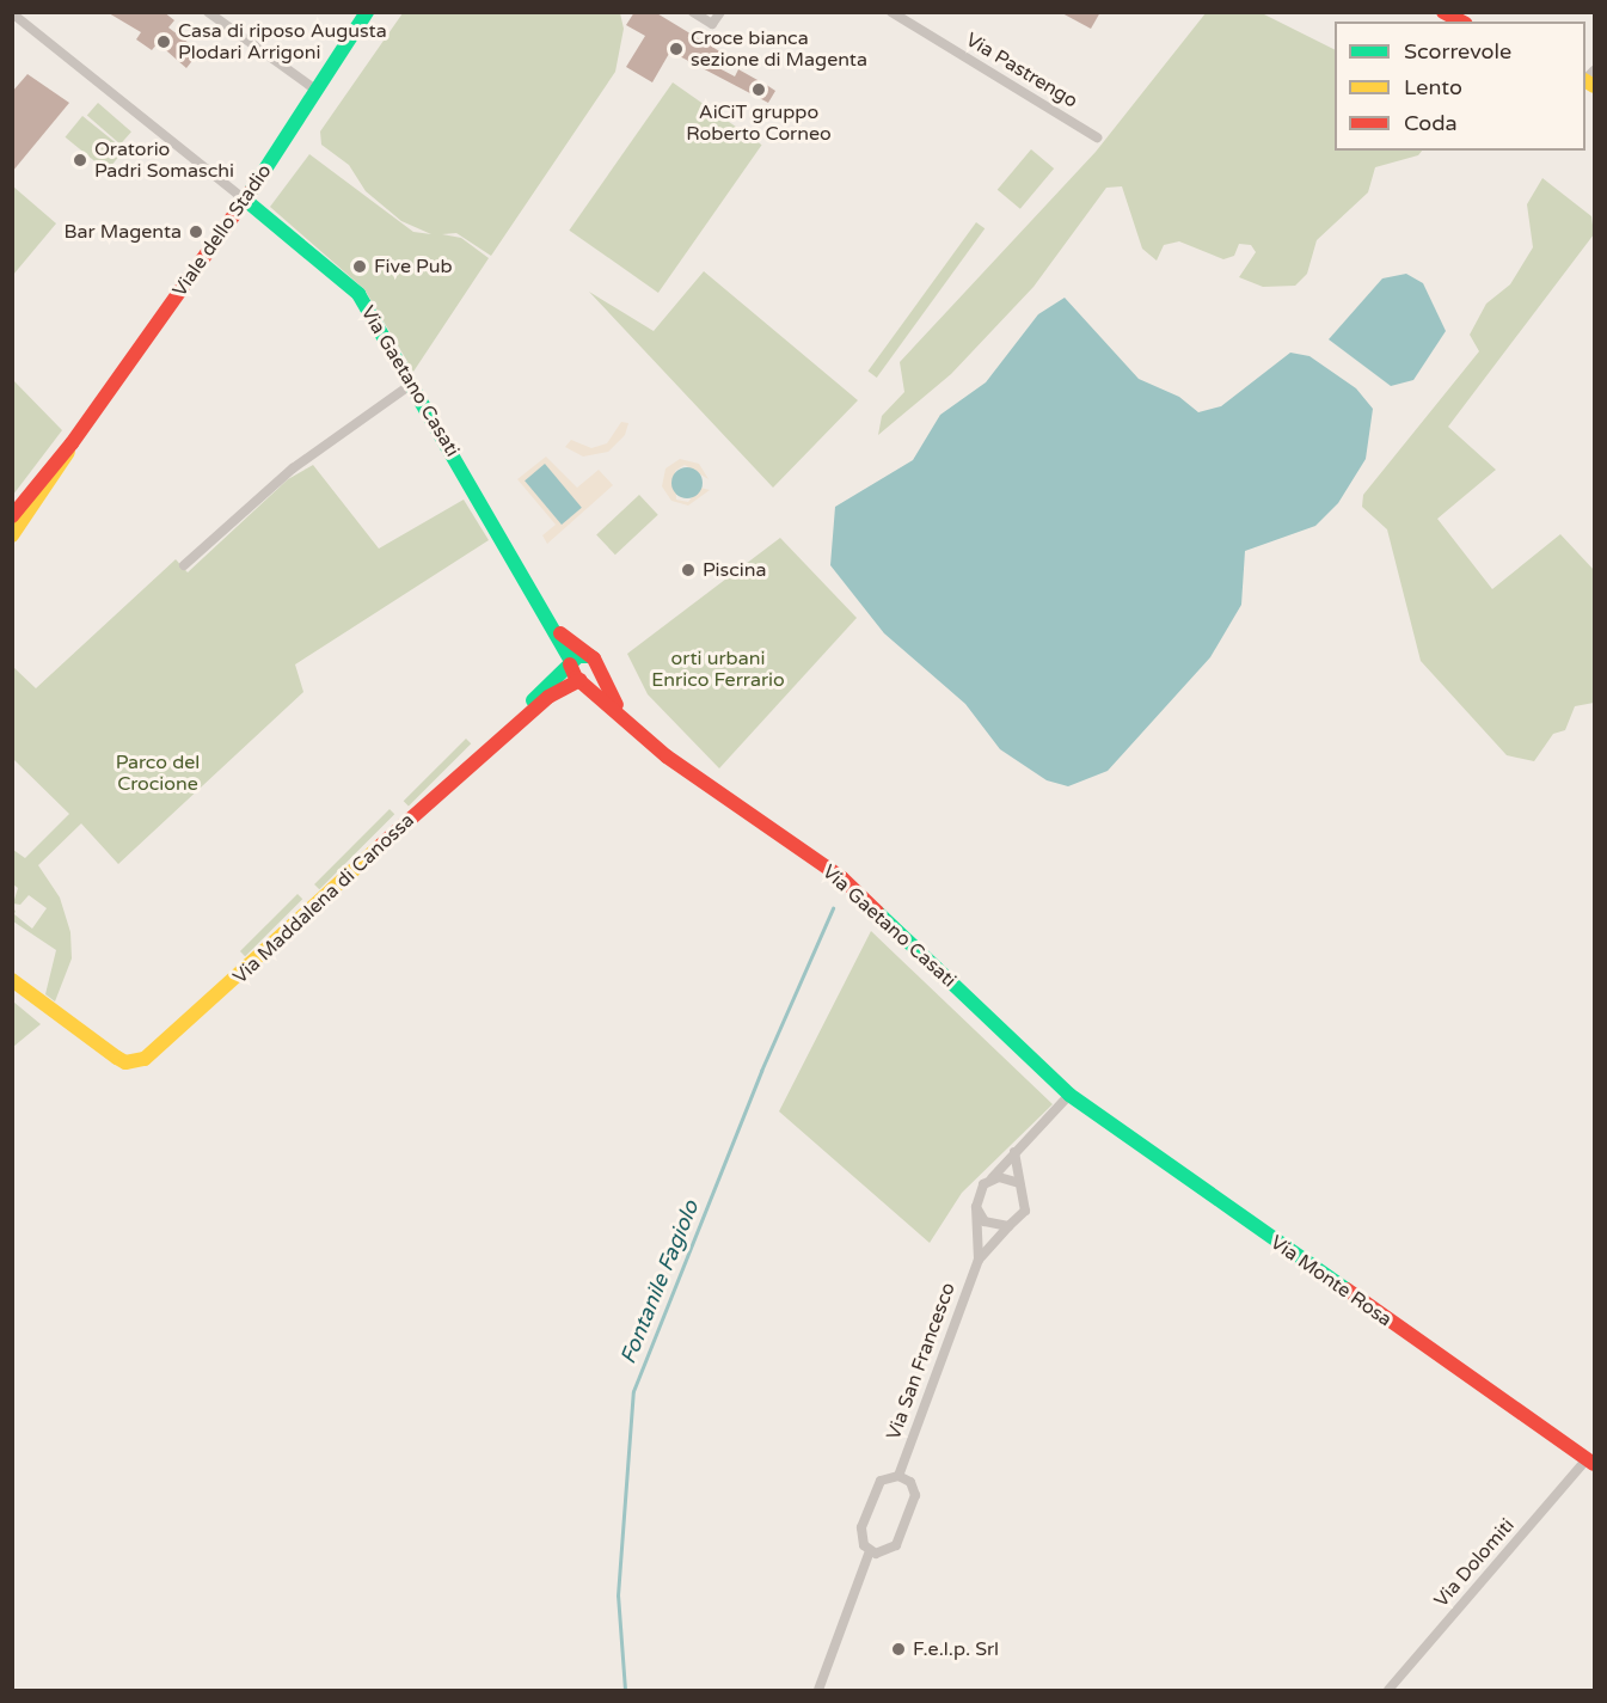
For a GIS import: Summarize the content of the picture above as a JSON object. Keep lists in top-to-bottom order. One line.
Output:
{"streets":{"street":["Via Pastrengo","Viale dello Stadio","Via Gaetano Casati","Via Maddalena di Canossa","Via Monte Rosa","Via San Francesco","Via Dolomiti"]},"crossings":[["Viale dello Stadio","Via Gaetano Casati"],["Via Gaetano Casati","Via Maddalena di Canossa"],["Via Gaetano Casati","Via Monte Rosa"],["Via Monte Rosa","Via Dolomiti"]],"water":["Fontanile Fagiolo"],"parks":["orti urbani Enrico Ferrario","Parco del Crocione"],"places":["Casa di riposo Augusta Plodari Arrigoni","Croce bianca sezione di Magenta","AiCiT gruppo Roberto Corneo","Oratorio Padri Somaschi","Bar Magenta","Five Pub","Piscina","F.e.l.p. Srl"],"legend":["Scorrevole","Lento","Coda"]}
